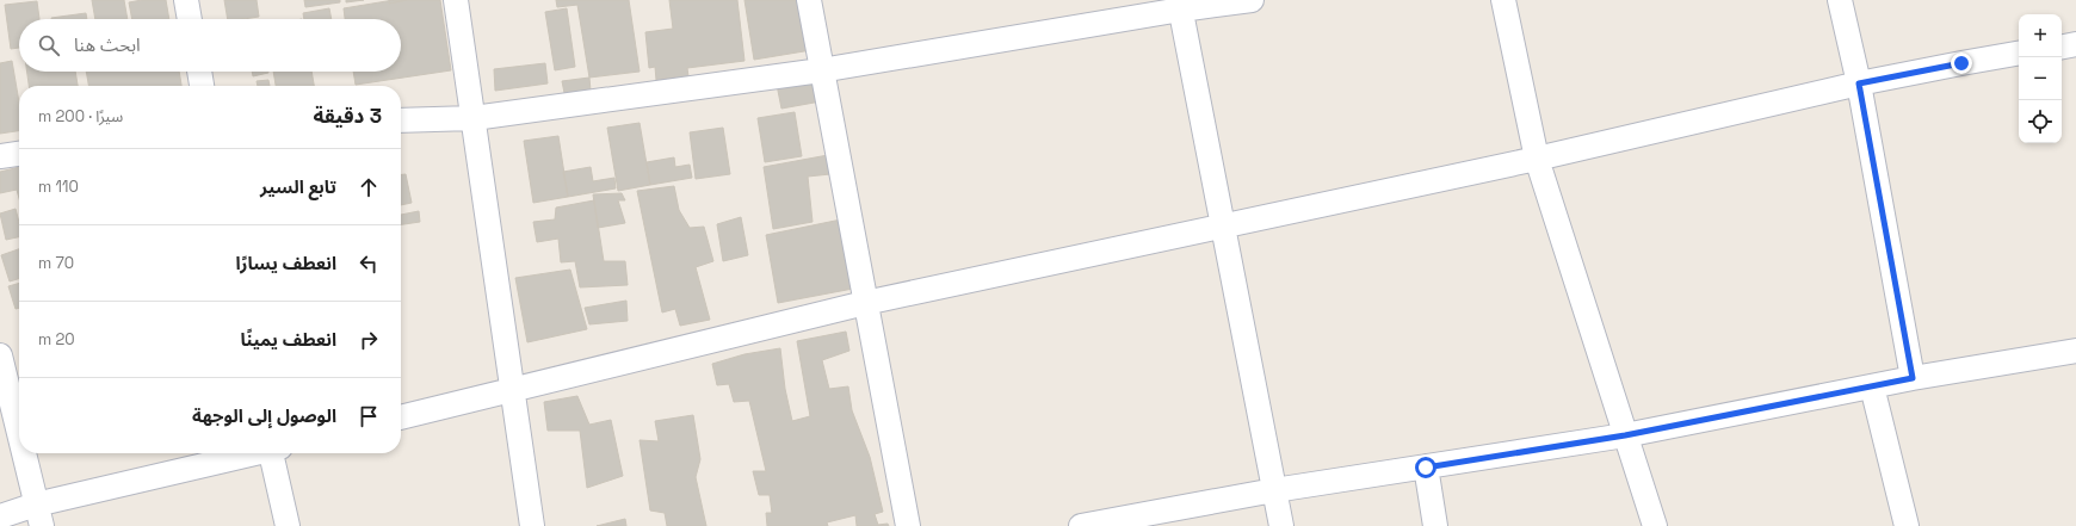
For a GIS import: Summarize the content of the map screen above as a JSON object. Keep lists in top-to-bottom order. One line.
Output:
{"page":{"map_buttons":["+","−"],"search":"ابحث هنا","heading":["3 دقيقة","سيرًا · 200 m"],"list":[["تابع السير","110 m"],["انعطف يسارًا","70 m"],["انعطف يمينًا","20 m"],"الوصول إلى الوجهة"]}}
